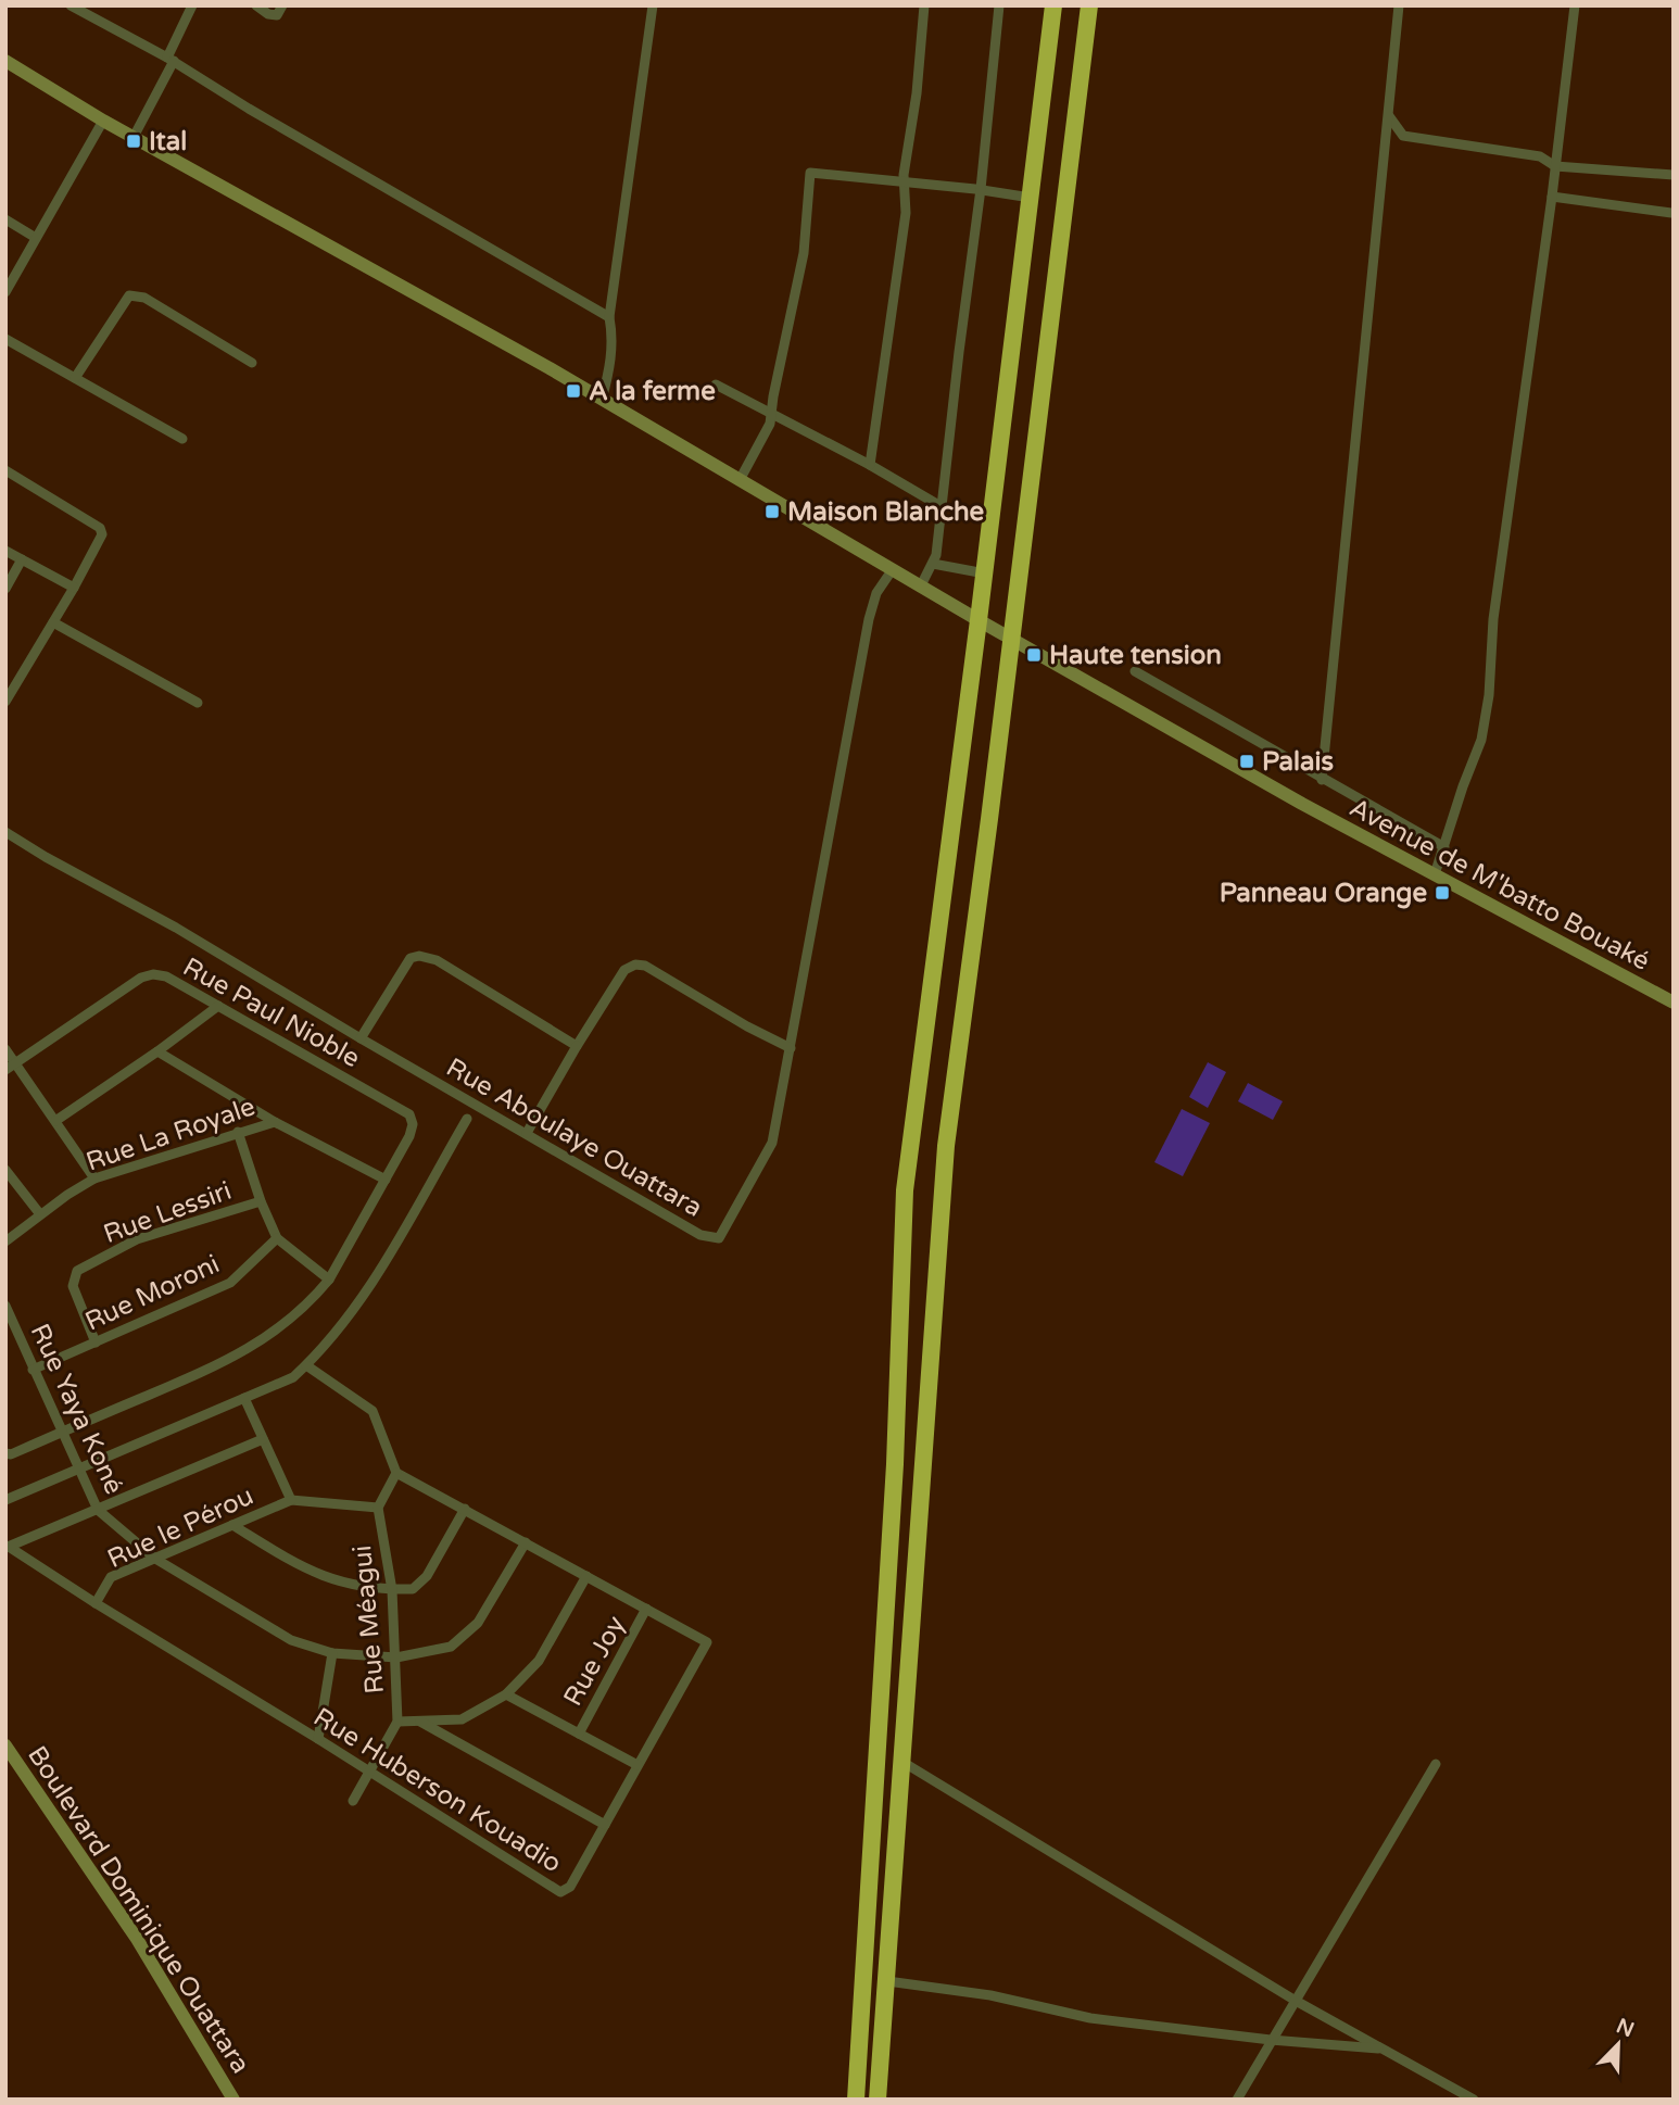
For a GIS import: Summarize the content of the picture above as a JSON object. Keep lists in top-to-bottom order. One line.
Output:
{"streets":{"street":["Avenue de M'batto Bouaké","Rue Paul Nioble","Rue La Royale","Rue Aboulaye Ouattara","Rue Lessiri","Rue Moroni","Rue Yaya Koné","Rue le Pérou","Rue Méagui","Rue Joy","Rue Huberson Kouadio","Boulevard Dominique Ouattara"]},"crossings":[["Avenue de M'batto Bouaké","Rue Aboulaye Ouattara"],["Rue Lessiri","Rue Moroni"],["Rue Moroni","Rue Yaya Koné"],["Rue Yaya Koné","Rue le Pérou"],["Rue Yaya Koné","Rue Méagui"],["Rue Yaya Koné","Rue Huberson Kouadio"],["Rue le Pérou","Rue Huberson Kouadio"],["Rue Méagui","Rue Huberson Kouadio"],["Rue Joy","Rue Huberson Kouadio"]],"places":{"transit":["Ital","A la ferme","Maison Blanche","Haute tension","Palais","Panneau Orange"]},"north":"top right"}
